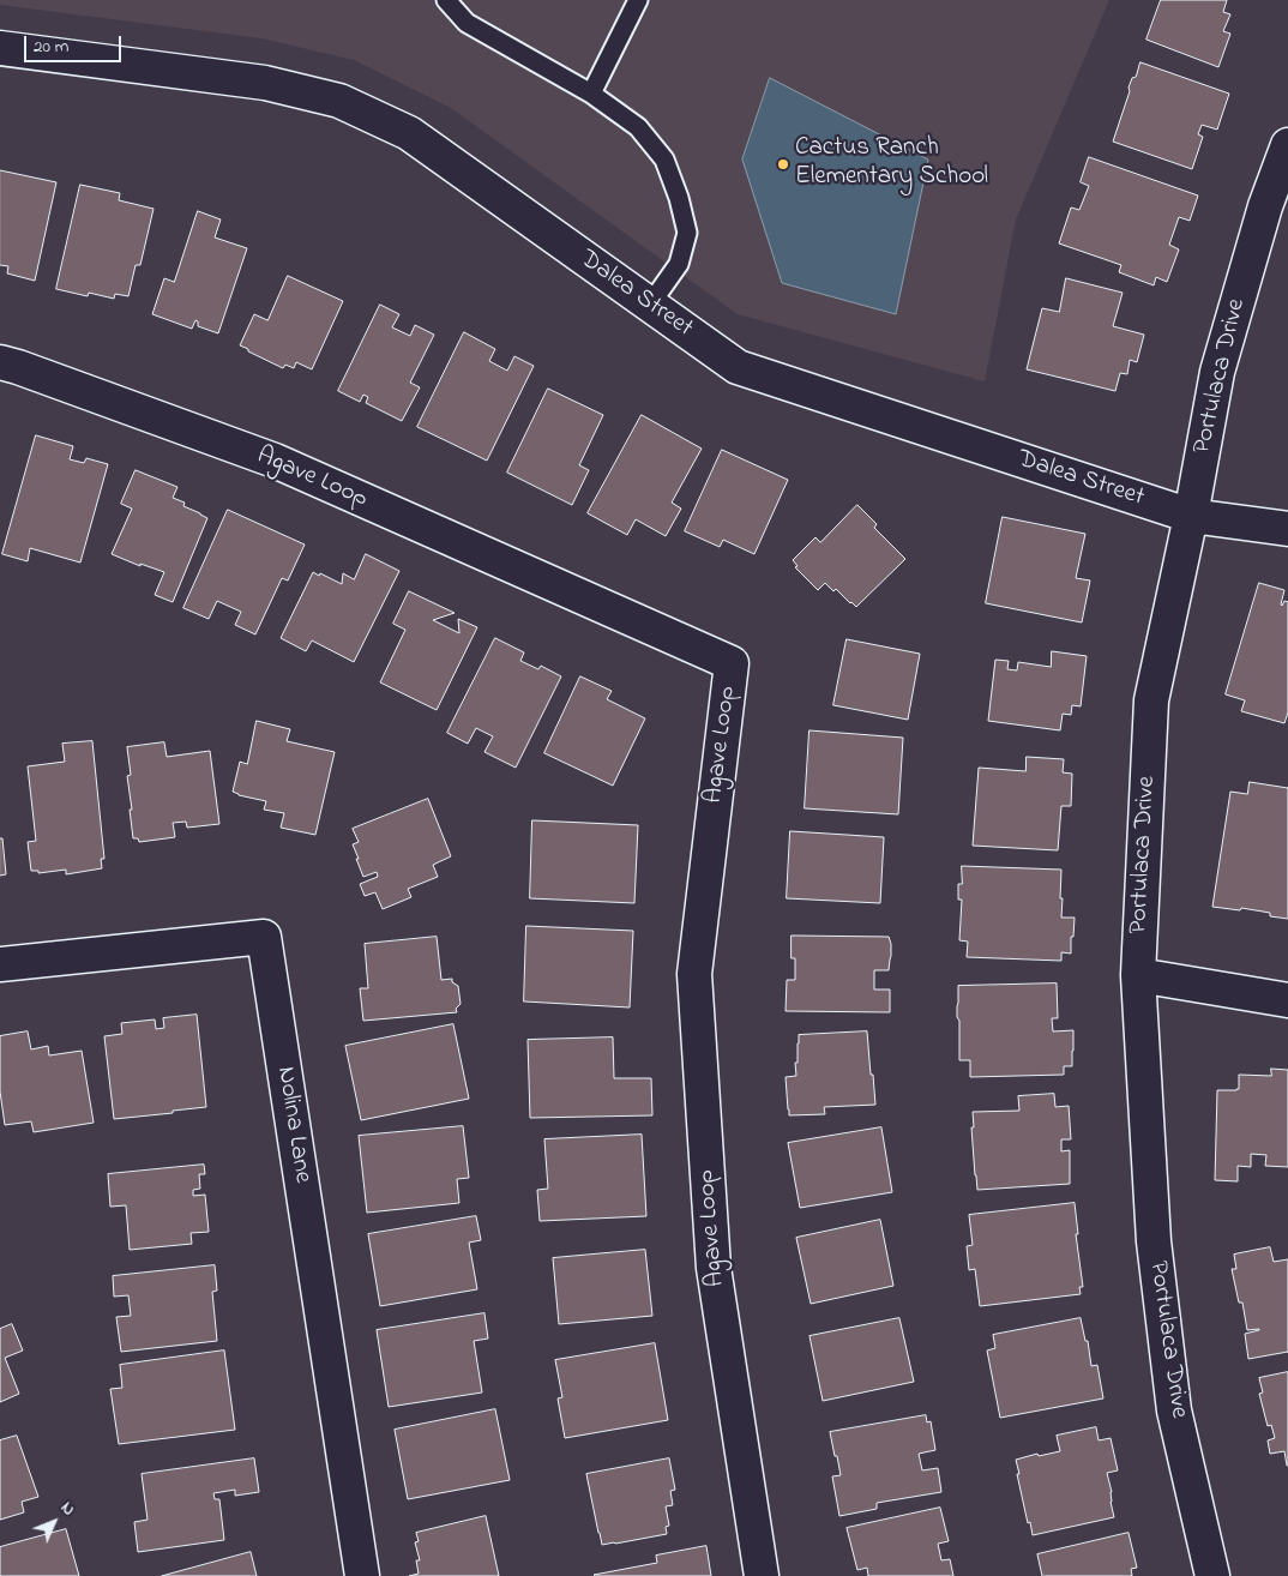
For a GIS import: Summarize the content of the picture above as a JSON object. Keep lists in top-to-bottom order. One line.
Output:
{"streets":{"street":["Dalea Street","Portulaca Drive","Agave Loop","Nolina Lane"]},"crossings":[["Dalea Street","Portulaca Drive"]],"places":["Cactus Ranch Elementary School"],"scale_bar":"20 m","north":"top right"}
